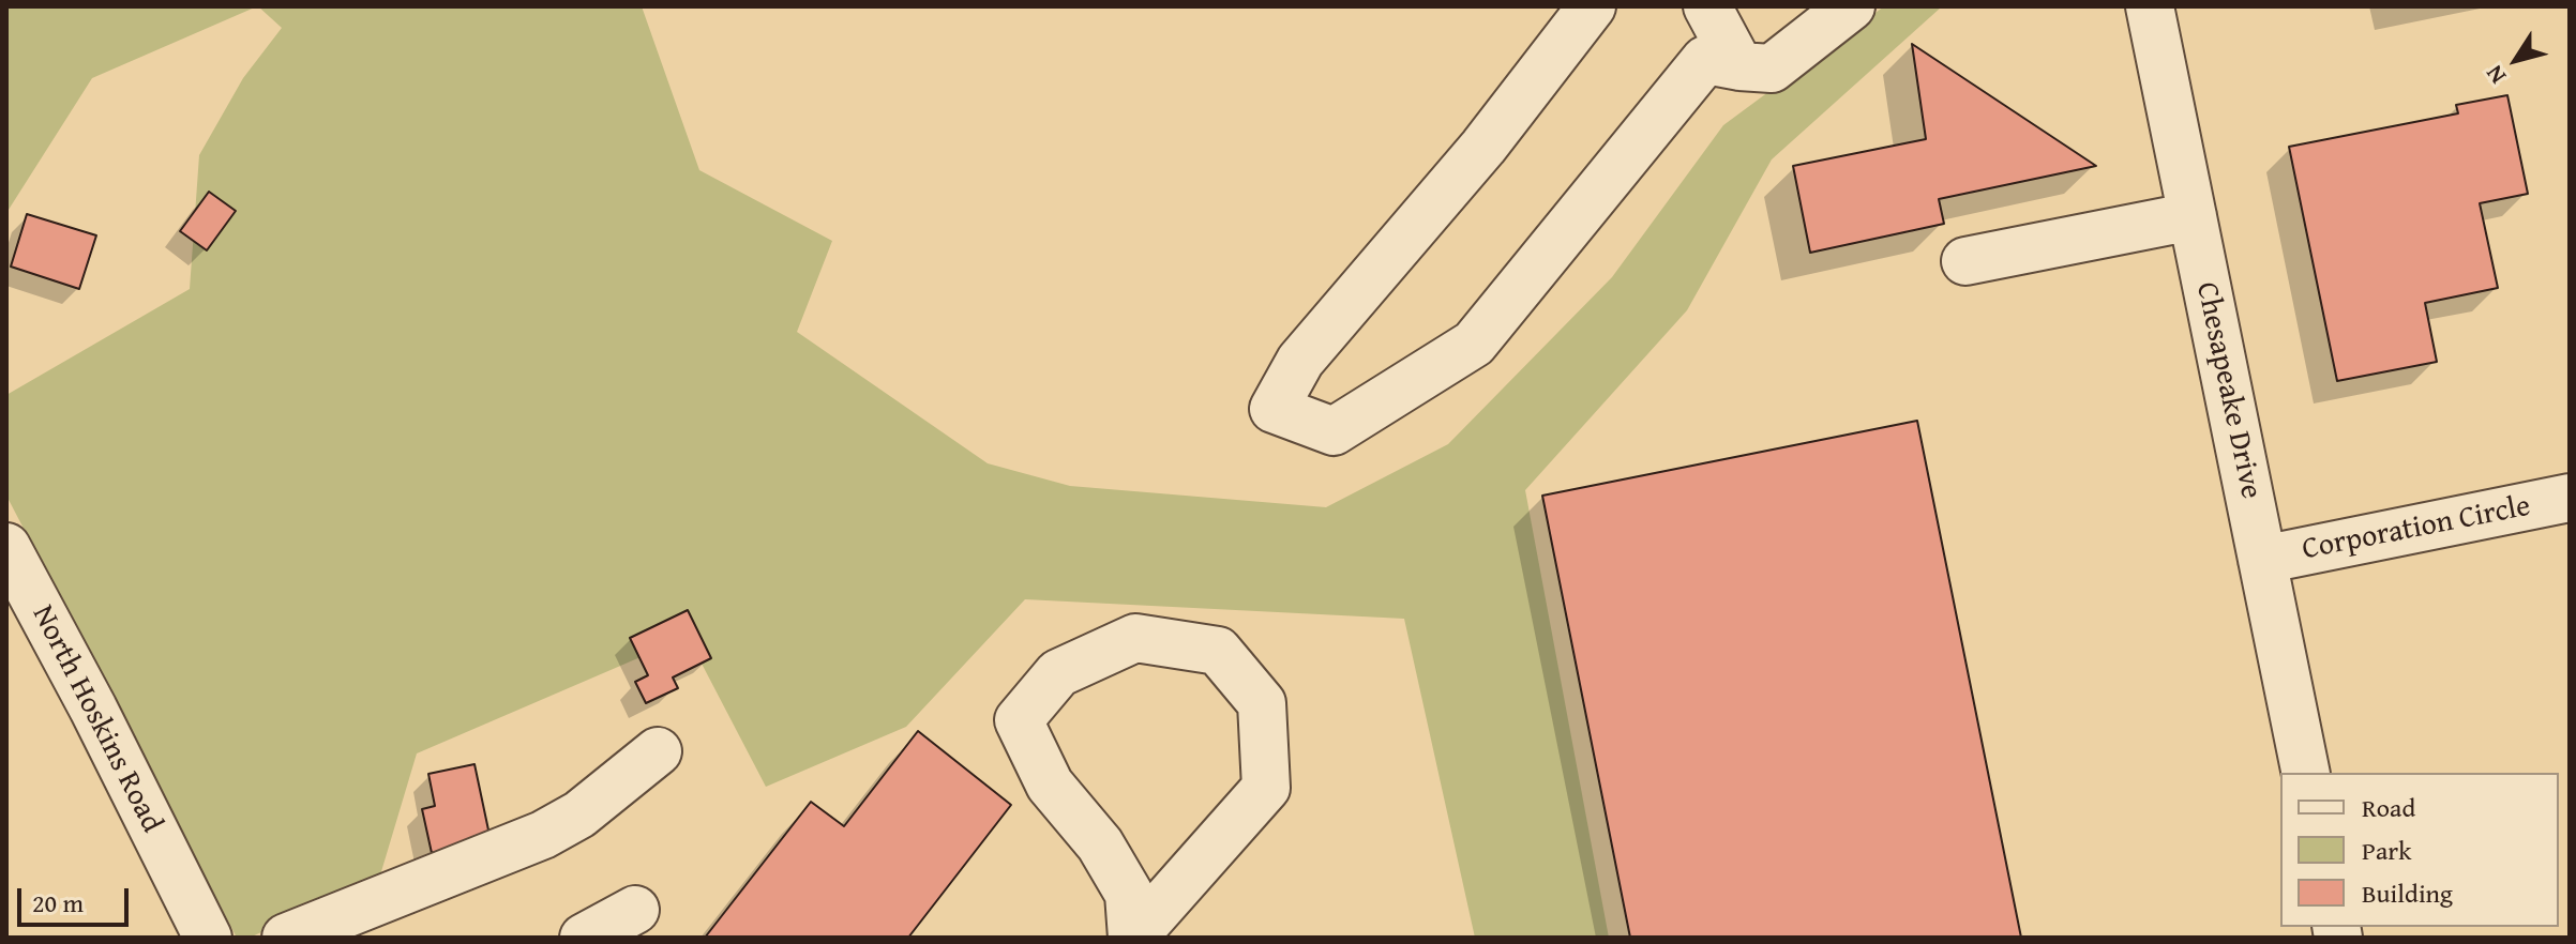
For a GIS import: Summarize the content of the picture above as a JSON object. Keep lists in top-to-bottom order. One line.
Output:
{"streets":{"street":["Chesapeake Drive","Corporation Circle","North Hoskins Road"]},"crossings":[["Chesapeake Drive","Corporation Circle"]],"legend":["Road","Park","Building"],"scale_bar":"20 m","north":"bottom left"}
